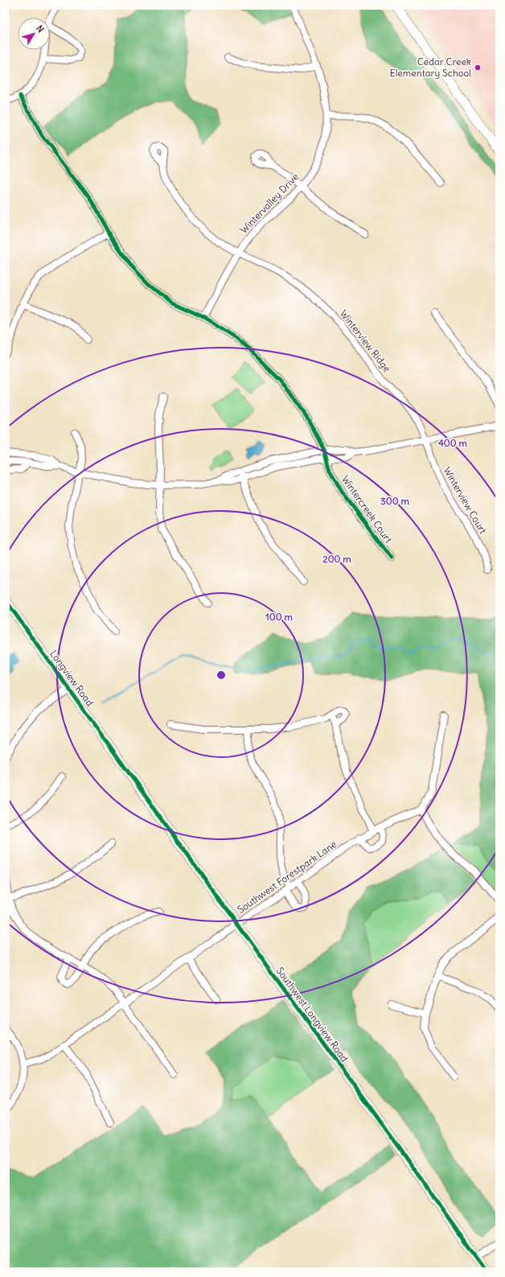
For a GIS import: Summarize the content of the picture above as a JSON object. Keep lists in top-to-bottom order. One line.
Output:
{"streets":{"street":["Wintervalley Drive","Winterview Ridge","Winterview Court","Wintercreek Court","Longview Road","Southwest Forestpark Lane","Southwest Longview Road"]},"crossings":[["Wintervalley Drive","Winterview Ridge"],["Wintervalley Drive","Wintercreek Court"],["Winterview Ridge","Winterview Court"],["Longview Road","Southwest Longview Road"],["Southwest Forestpark Lane","Southwest Longview Road"]],"places":["Cedar Creek Elementary School"],"north":"top right","rings":["400 m","300 m","200 m","100 m"]}
